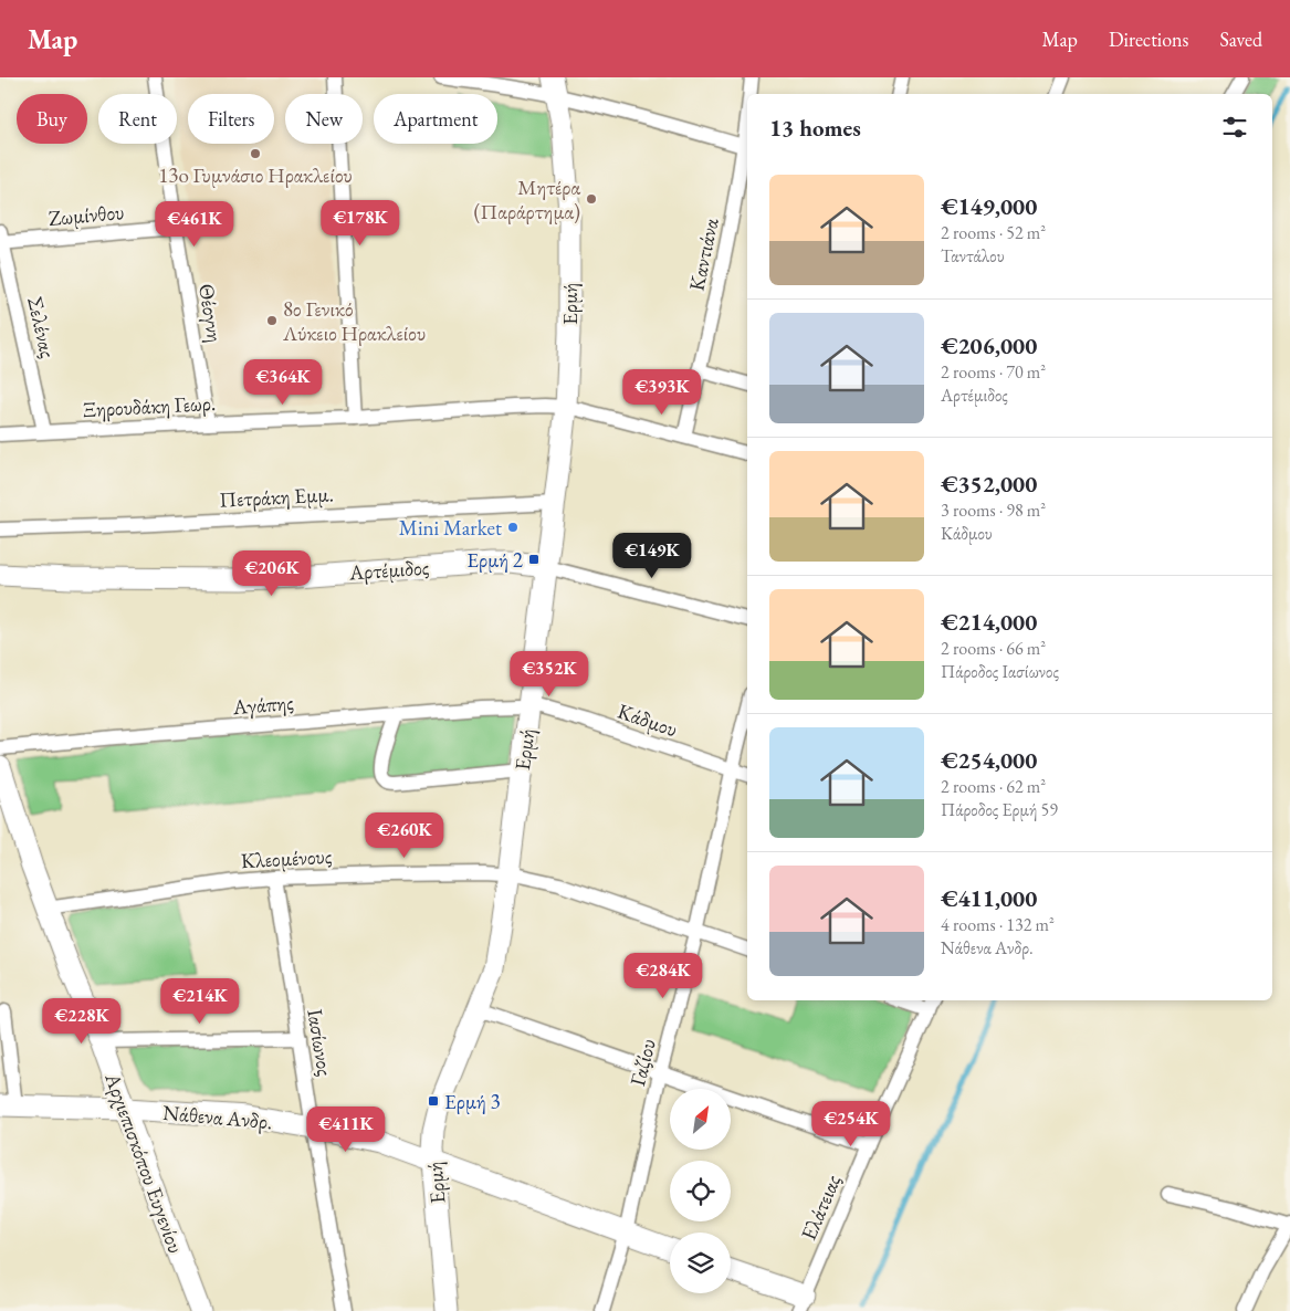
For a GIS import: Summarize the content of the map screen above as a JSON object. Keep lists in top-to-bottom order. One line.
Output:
{"streets":{"street":["Ζωμίνθου","Καντιάνα","Ερμή","Θέογνη","Σελένας","Ξηρουδάκη Γεωρ.","Πετράκη Εμμ.","Αρτέμιδος","Αγάπης","Κάδμου","Κλεομένους","Ιασίωνος","Γαζίου","Νάθενα Ανδρ.","Αρχιεπισκόπου Ευγενίου","Ελάτειας"]},"crossings":[["Ζωμίνθου","Θέογνη"],["Ζωμίνθου","Σελένας"],["Καντιάνα","Ξηρουδάκη Γεωρ."],["Ερμή","Ξηρουδάκη Γεωρ."],["Ερμή","Πετράκη Εμμ."],["Ερμή","Αρτέμιδος"],["Ερμή","Αγάπης"],["Ερμή","Κάδμου"],["Ερμή","Κλεομένους"],["Ερμή","Νάθενα Ανδρ."],["Θέογνη","Ξηρουδάκη Γεωρ."],["Σελένας","Ξηρουδάκη Γεωρ."],["Αγάπης","Κάδμου"],["Κάδμου","Γαζίου"],["Κλεομένους","Ιασίωνος"],["Κλεομένους","Γαζίου"],["Κλεομένους","Αρχιεπισκόπου Ευγενίου"],["Ιασίωνος","Νάθενα Ανδρ."],["Γαζίου","Νάθενα Ανδρ."],["Νάθενα Ανδρ.","Αρχιεπισκόπου Ευγενίου"]],"places":{"other":["13o Γυμνάσιο Ηρακλείου","Μητέρα (Παράρτημα)","8ο Γενικό Λύκειο Ηρακλείου","Mini Market"],"transit":["Ερμή 2","Ερμή 3"]},"north":"top right","page":{"header":"Map","nav":["Map","Directions","Saved"],"chip":["Buy","Rent","Filters","New","Apartment"],"heading":"13 homes","list":[{"name":"€149,000","note":"2 rooms · 52 m² · Ταντάλου"},{"name":"€206,000","note":"2 rooms · 70 m² · Αρτέμιδος"},{"name":"€352,000","note":"3 rooms · 98 m² · Κάδμου"},{"name":"€214,000","note":"2 rooms · 66 m² · Πάροδος Ιασίωνος"},{"name":"€254,000","note":"2 rooms · 62 m² · Πάροδος Ερμή 59"},{"name":"€411,000","note":"4 rooms · 132 m² · Νάθενα Ανδρ."}],"price":["€178K","€461K","€364K","€393K","€149K","€206K","€352K","€260K","€284K","€214K","€228K","€254K","€411K"]}}
